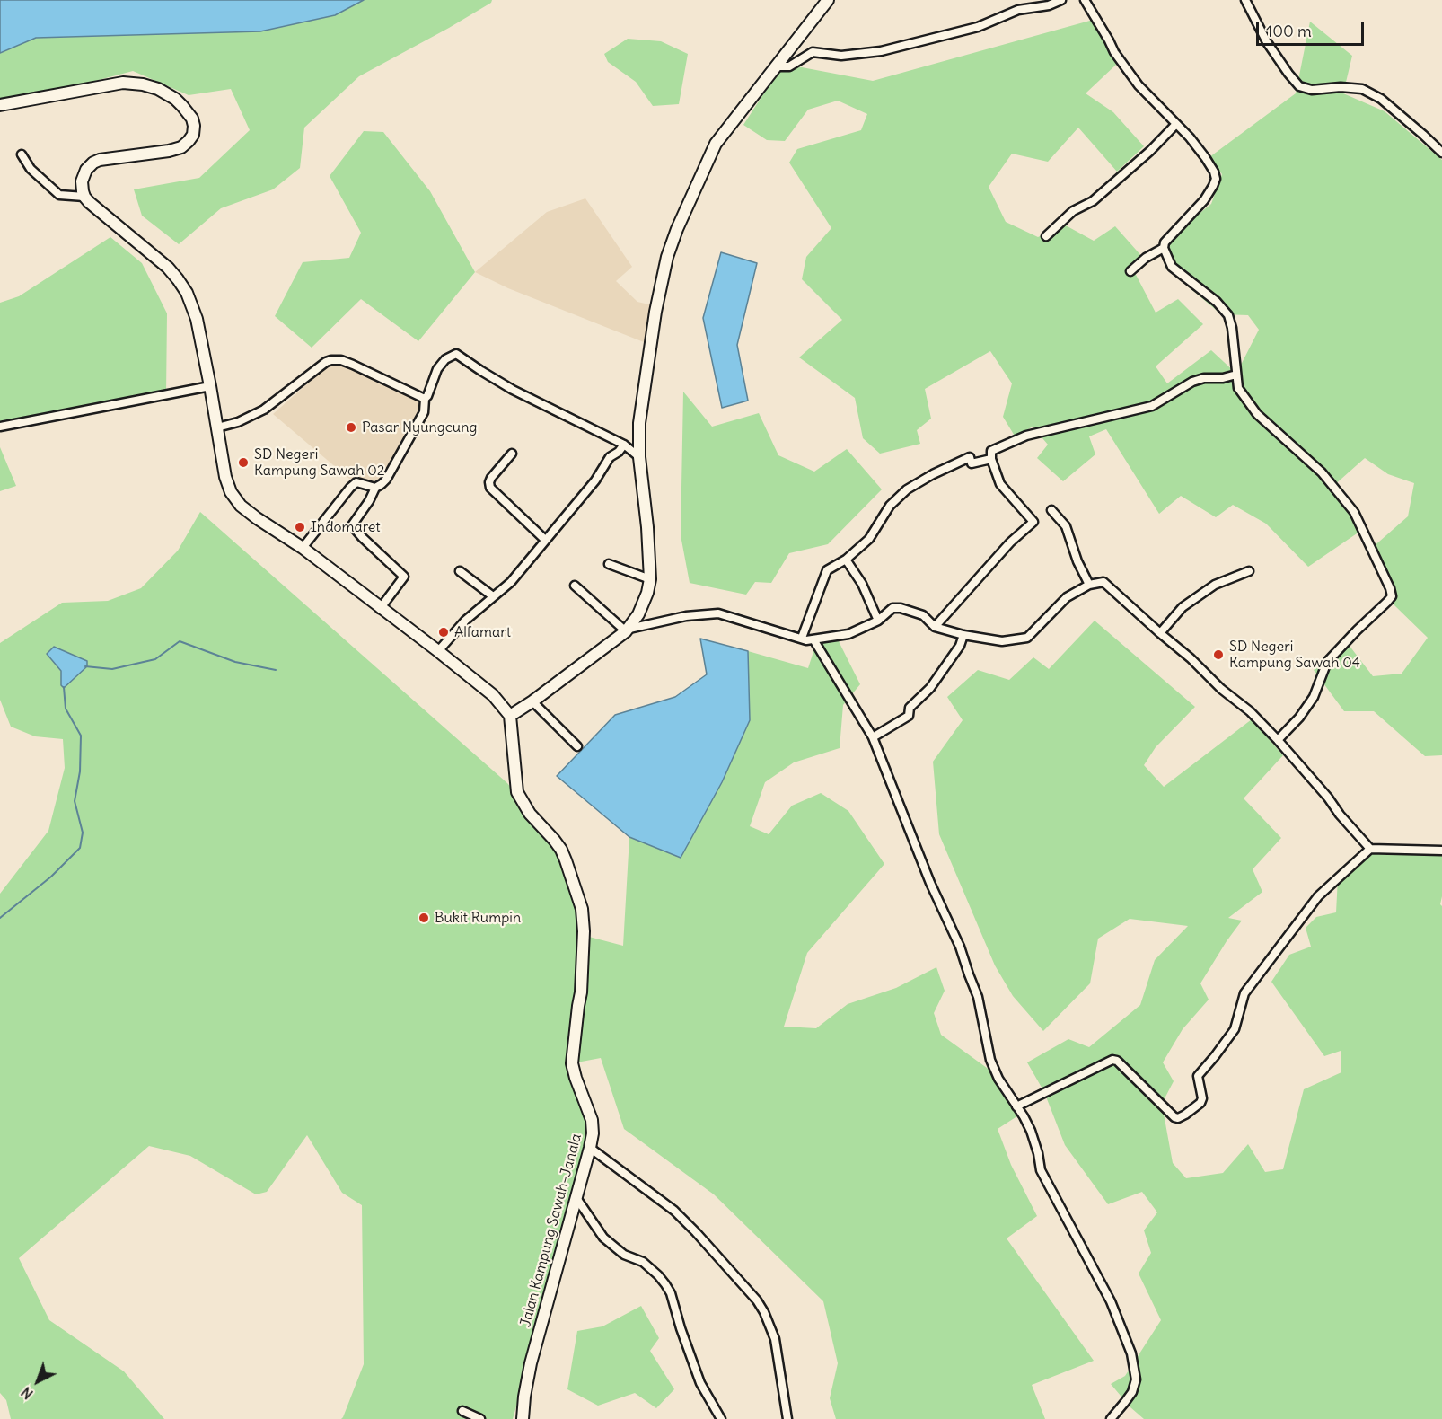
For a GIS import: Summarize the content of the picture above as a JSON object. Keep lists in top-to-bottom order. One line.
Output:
{"streets":{"main road":["Jalan Kampung Sawah–Janala"]},"places":["Pasar Nyungcung","SD Negeri Kampung Sawah 02","Indomaret","Alfamart","SD Negeri Kampung Sawah 04","Bukit Rumpin"],"scale_bar":"100 m","north":"bottom left"}
